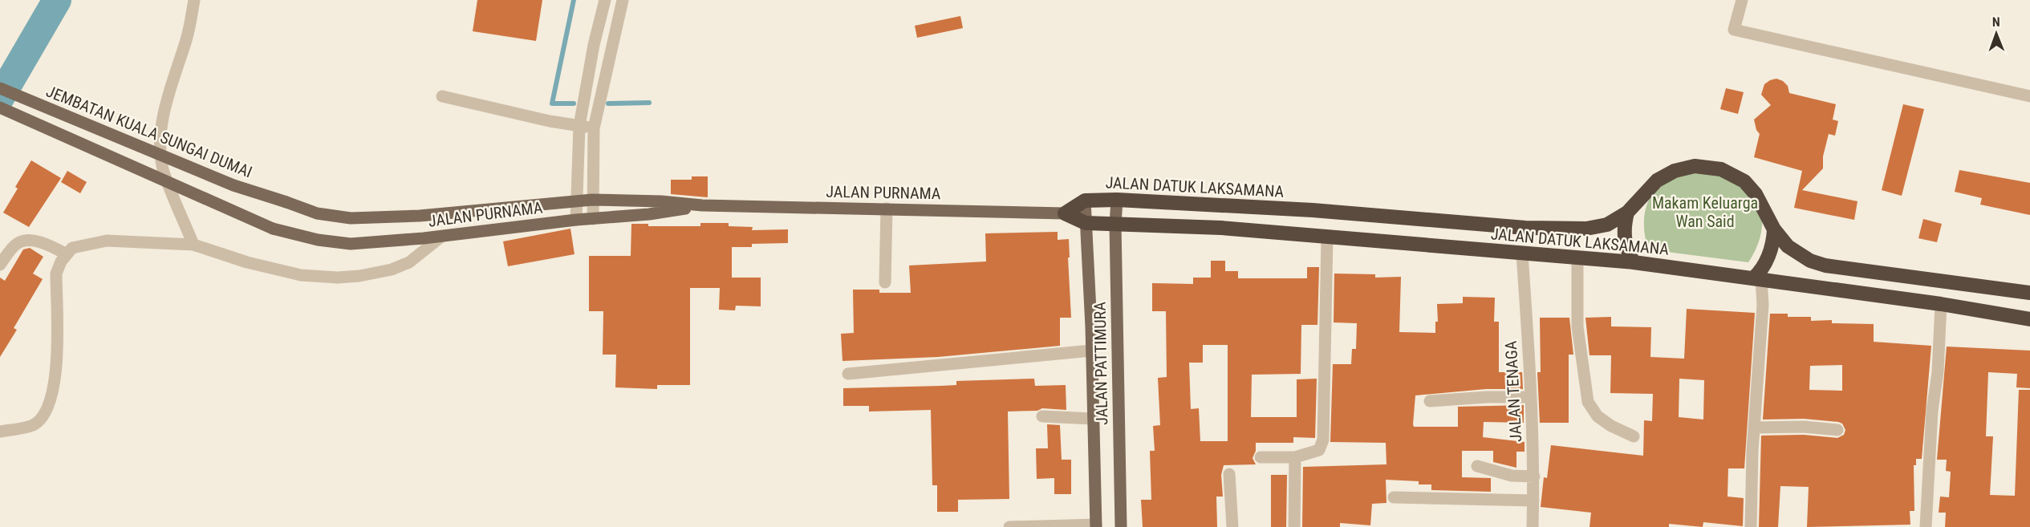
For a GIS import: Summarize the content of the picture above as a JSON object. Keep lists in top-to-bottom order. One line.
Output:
{"streets":{"highway":["JALAN DATUK LAKSAMANA"],"main road":["JEMBATAN KUALA SUNGAI DUMAI","JALAN PURNAMA","JALAN PATTIMURA"],"street":["JALAN TENAGA"]},"crossings":[["JEMBATAN KUALA SUNGAI DUMAI","JALAN PURNAMA"],["JALAN DATUK LAKSAMANA","JALAN PURNAMA"],["JALAN DATUK LAKSAMANA","JALAN PATTIMURA"],["JALAN DATUK LAKSAMANA","JALAN TENAGA"]],"parks":["Makam Keluarga Wan Said"],"north":"top"}
